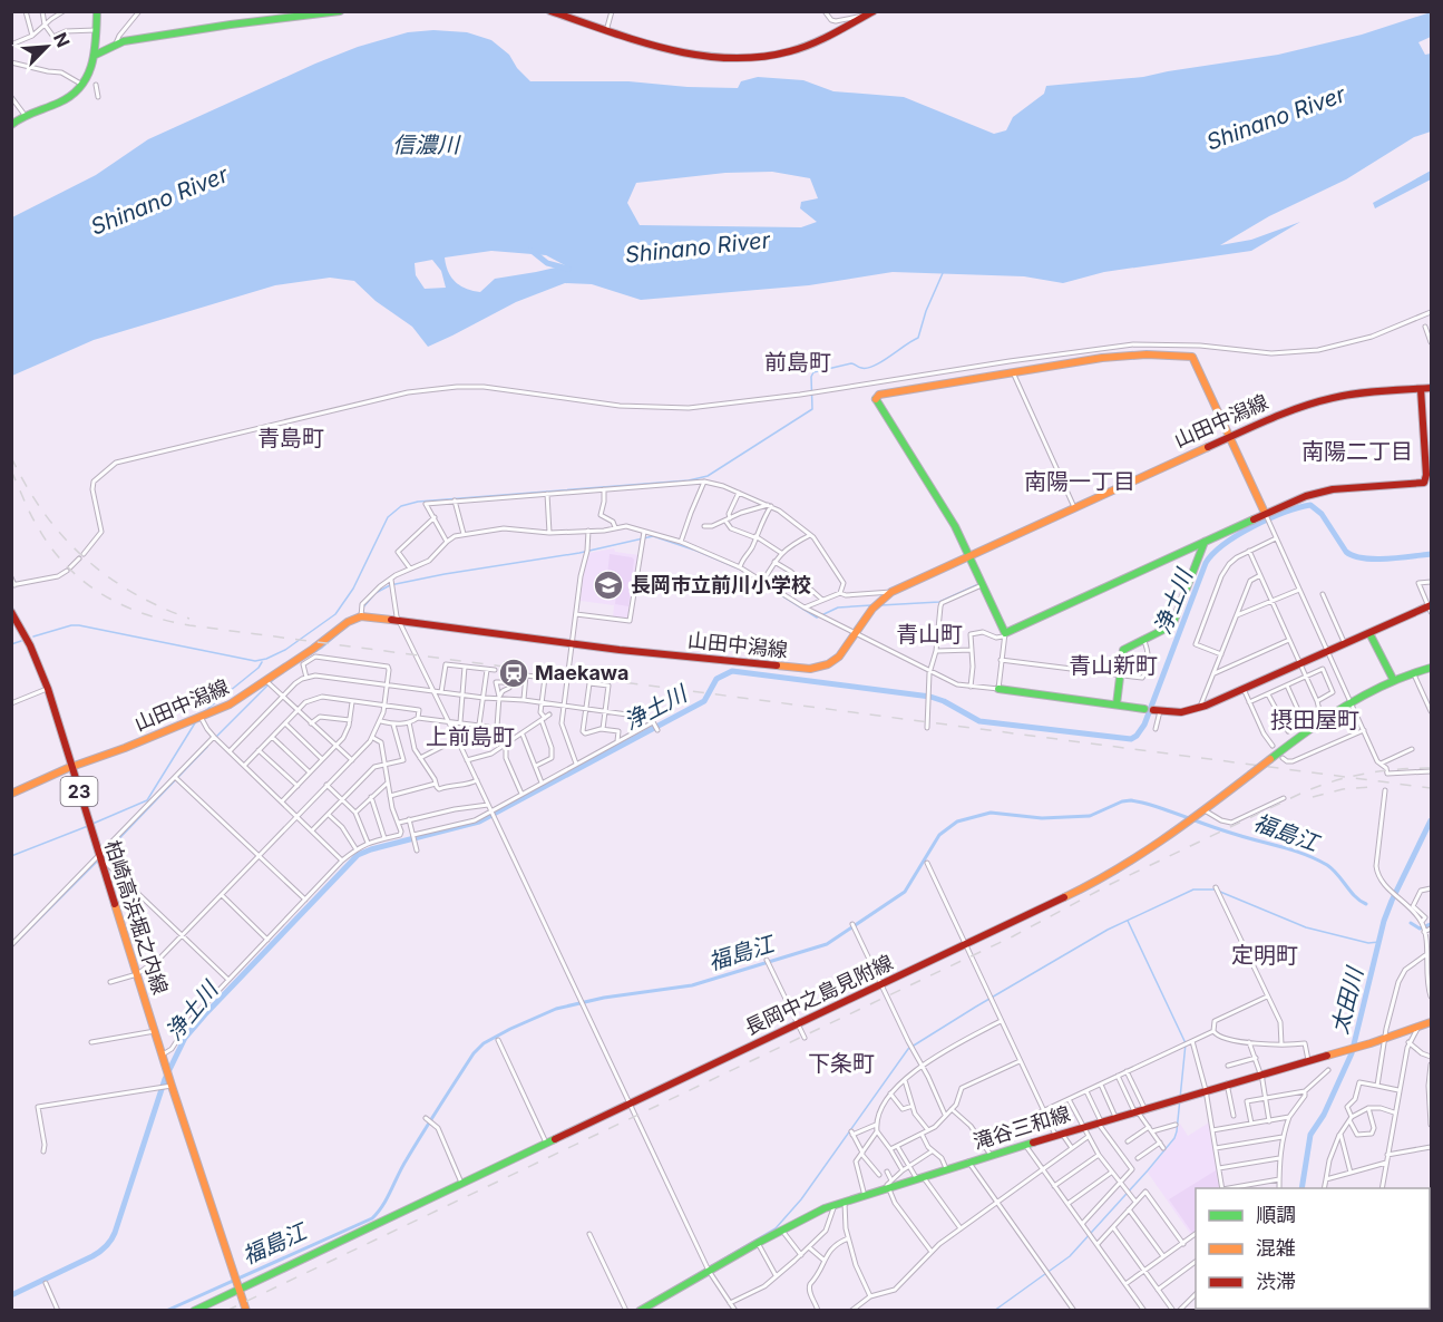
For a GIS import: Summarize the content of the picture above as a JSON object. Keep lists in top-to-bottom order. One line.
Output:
{"streets":{"main road":["山田中潟線","23","柏崎高浜堀之内線","長岡中之島見附線","滝谷三和線"]},"crossings":[["山田中潟線","柏崎高浜堀之内線"],["23","柏崎高浜堀之内線"],["23","長岡中之島見附線"],["柏崎高浜堀之内線","長岡中之島見附線"]],"districts":["前島町","青島町","南陽二丁目","南陽一丁目","青山町","青山新町","摂田屋町","上前島町","定明町","下条町"],"water":["Shinano River","信濃川","浄土川","福島江","太田川"],"places":{"school or university":["長岡市立前川小学校"],"station":["Maekawa"]},"legend":["順調","混雑","渋滞"],"north":"top right"}
